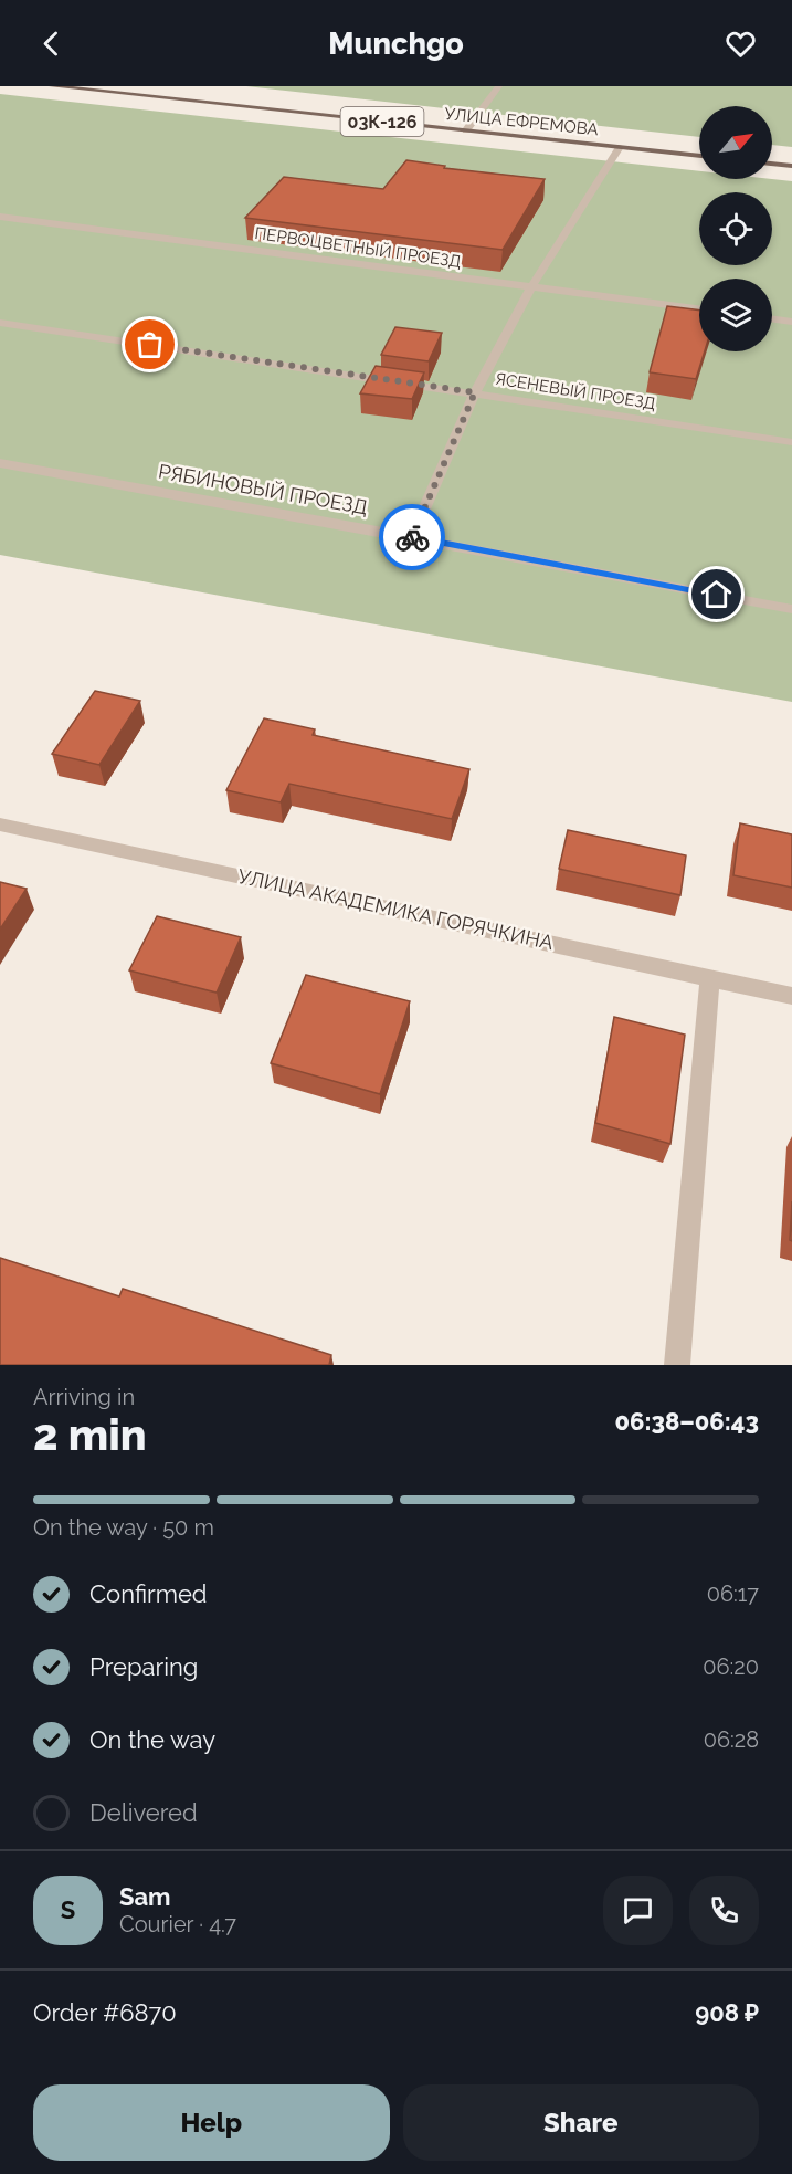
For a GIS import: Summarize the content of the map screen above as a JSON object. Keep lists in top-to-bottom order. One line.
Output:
{"streets":{"main road":["03К-126","УЛИЦА ЕФРЕМОВА"],"lane":["ПЕРВОЦВЕТНЫЙ ПРОЕЗД","ЯСЕНЕВЫЙ ПРОЕЗД","РЯБИНОВЫЙ ПРОЕЗД","УЛИЦА АКАДЕМИКА ГОРЯЧКИНА"]},"north":"top right","page":{"header":"Munchgo","heading":["2 min","Arriving in","06:38–06:43"],"panel":["Sam","Courier · 4.7","Order #6870","908 ₽"],"bar":"On the way · 50 m","list":[["Confirmed","06:17"],["Preparing","06:20"],["On the way","06:28"],"Delivered"],"round":"S","buttons":["Help","Share"]}}
